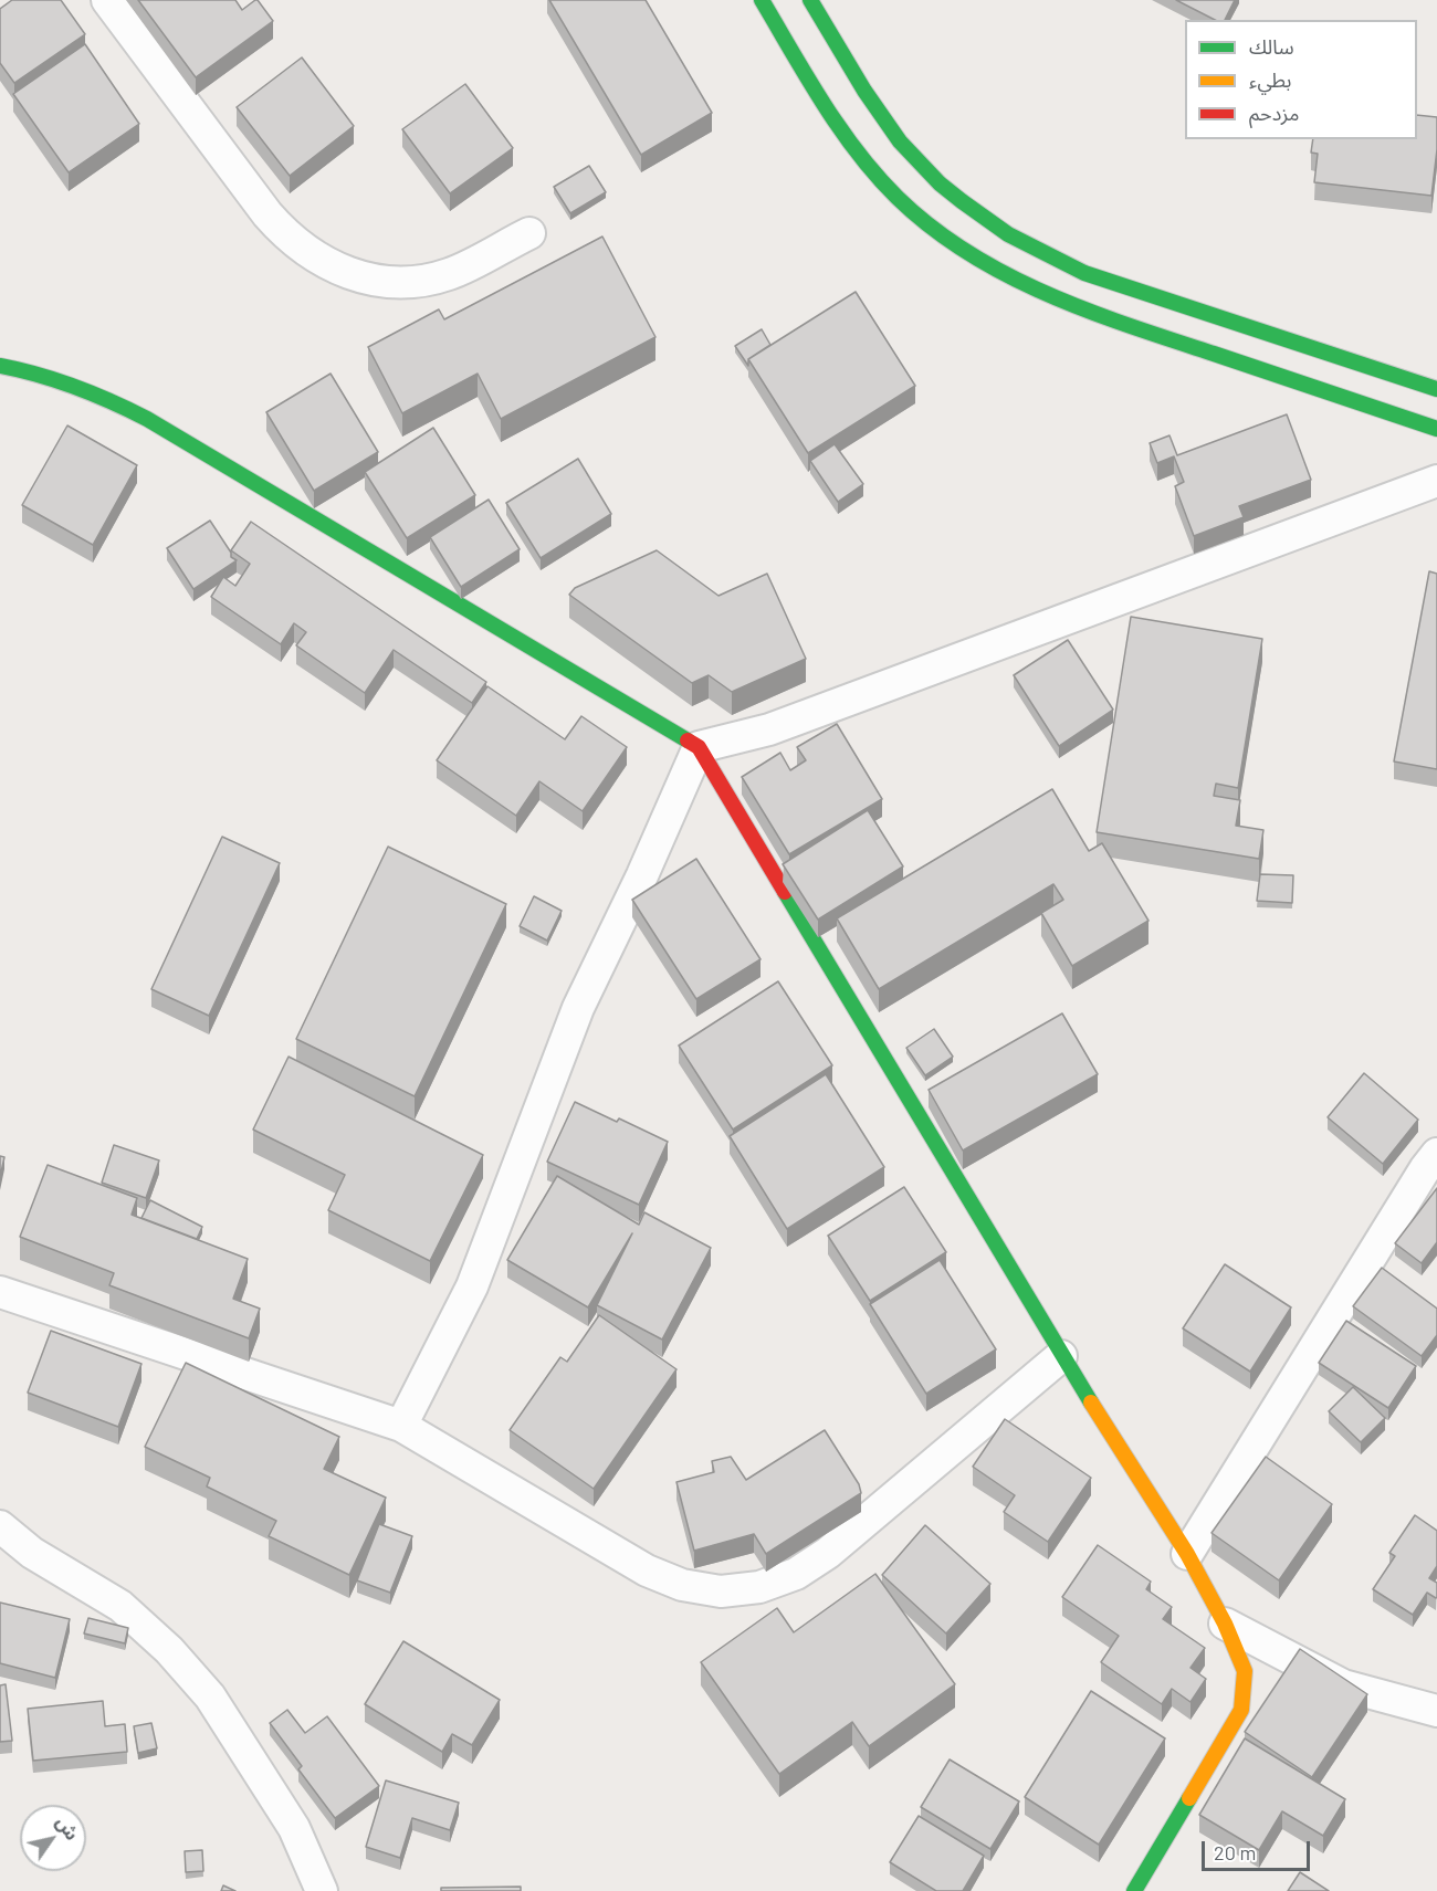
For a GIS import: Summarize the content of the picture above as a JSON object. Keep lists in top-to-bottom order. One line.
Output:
{"legend":["سالك","بطيء","مزدحم"],"scale_bar":"20 m","north":"top right"}
